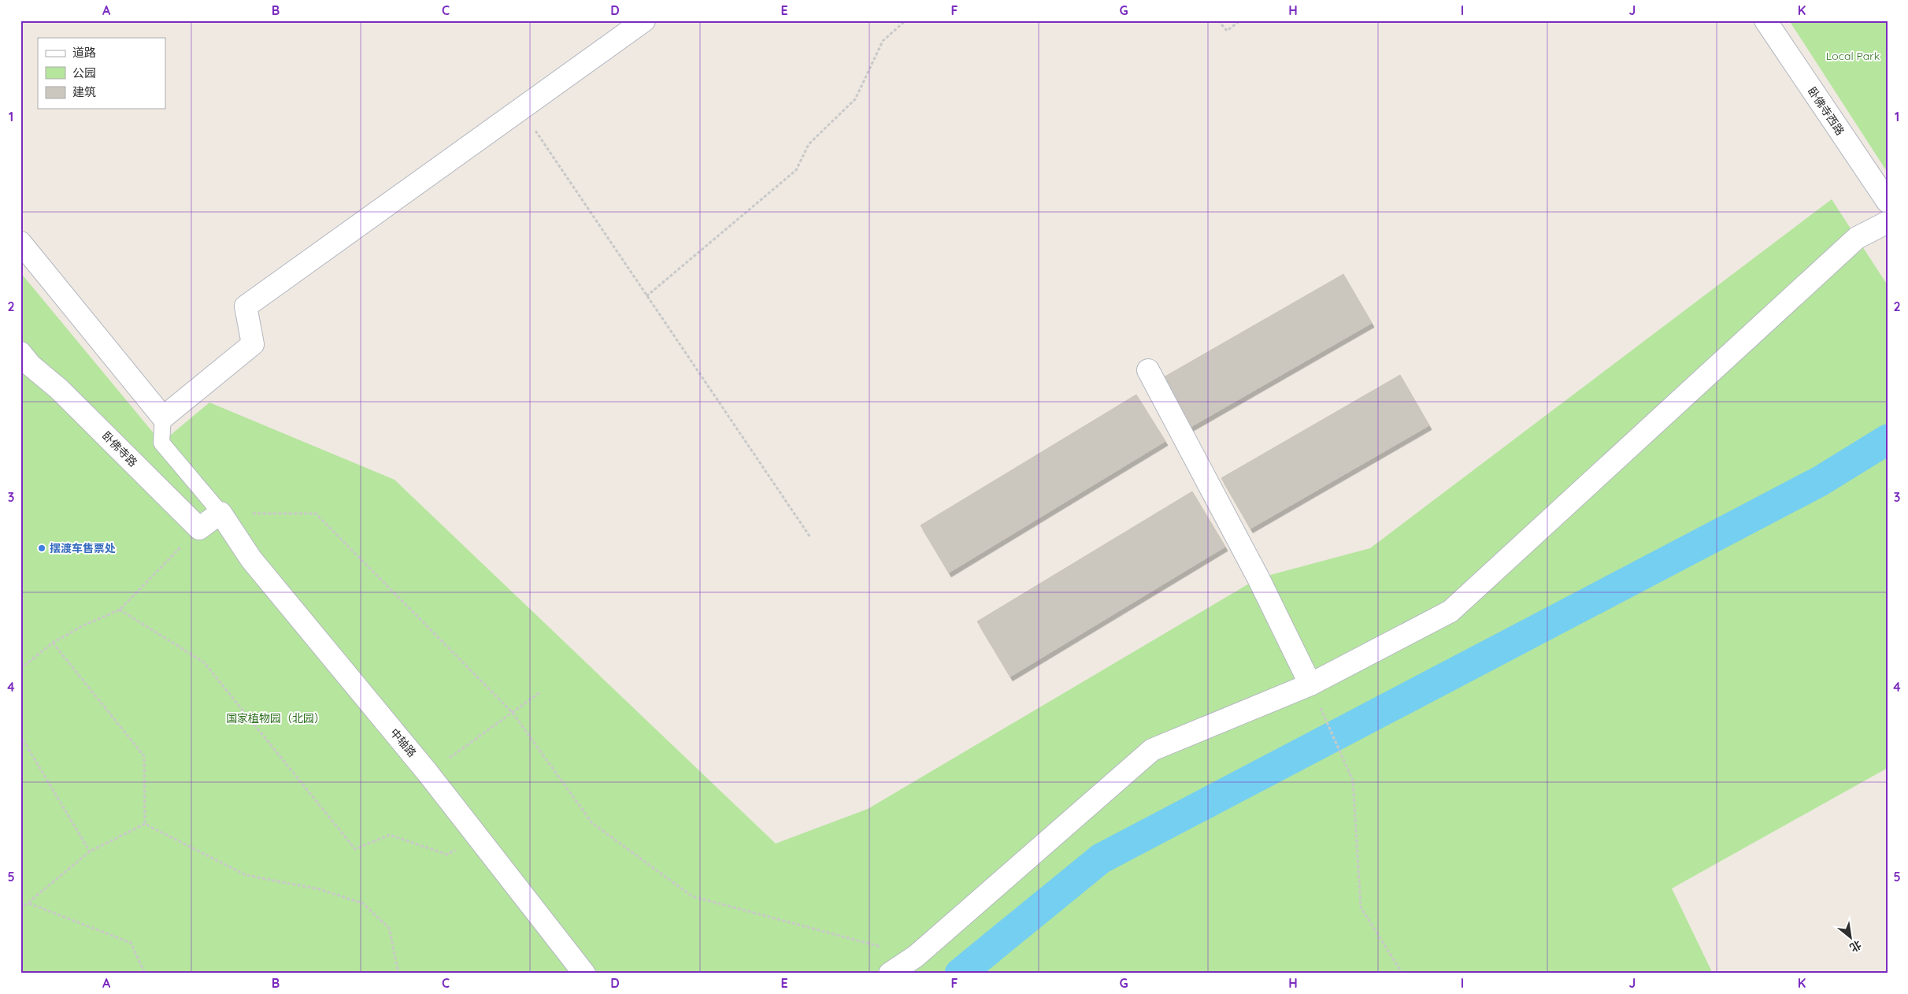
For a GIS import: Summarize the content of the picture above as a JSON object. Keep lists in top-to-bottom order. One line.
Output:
{"streets":{"street":["卧佛寺西路","卧佛寺路","中轴路"]},"parks":["Local Park","国家植物园（北园）"],"places":["摆渡车售票处"],"legend":["道路","公园","建筑"],"north":"bottom right","grid":{"columns":["A","B","C","D","E","F","G","H","I","J","K"],"rows":["1","2","3","4","5"]}}
